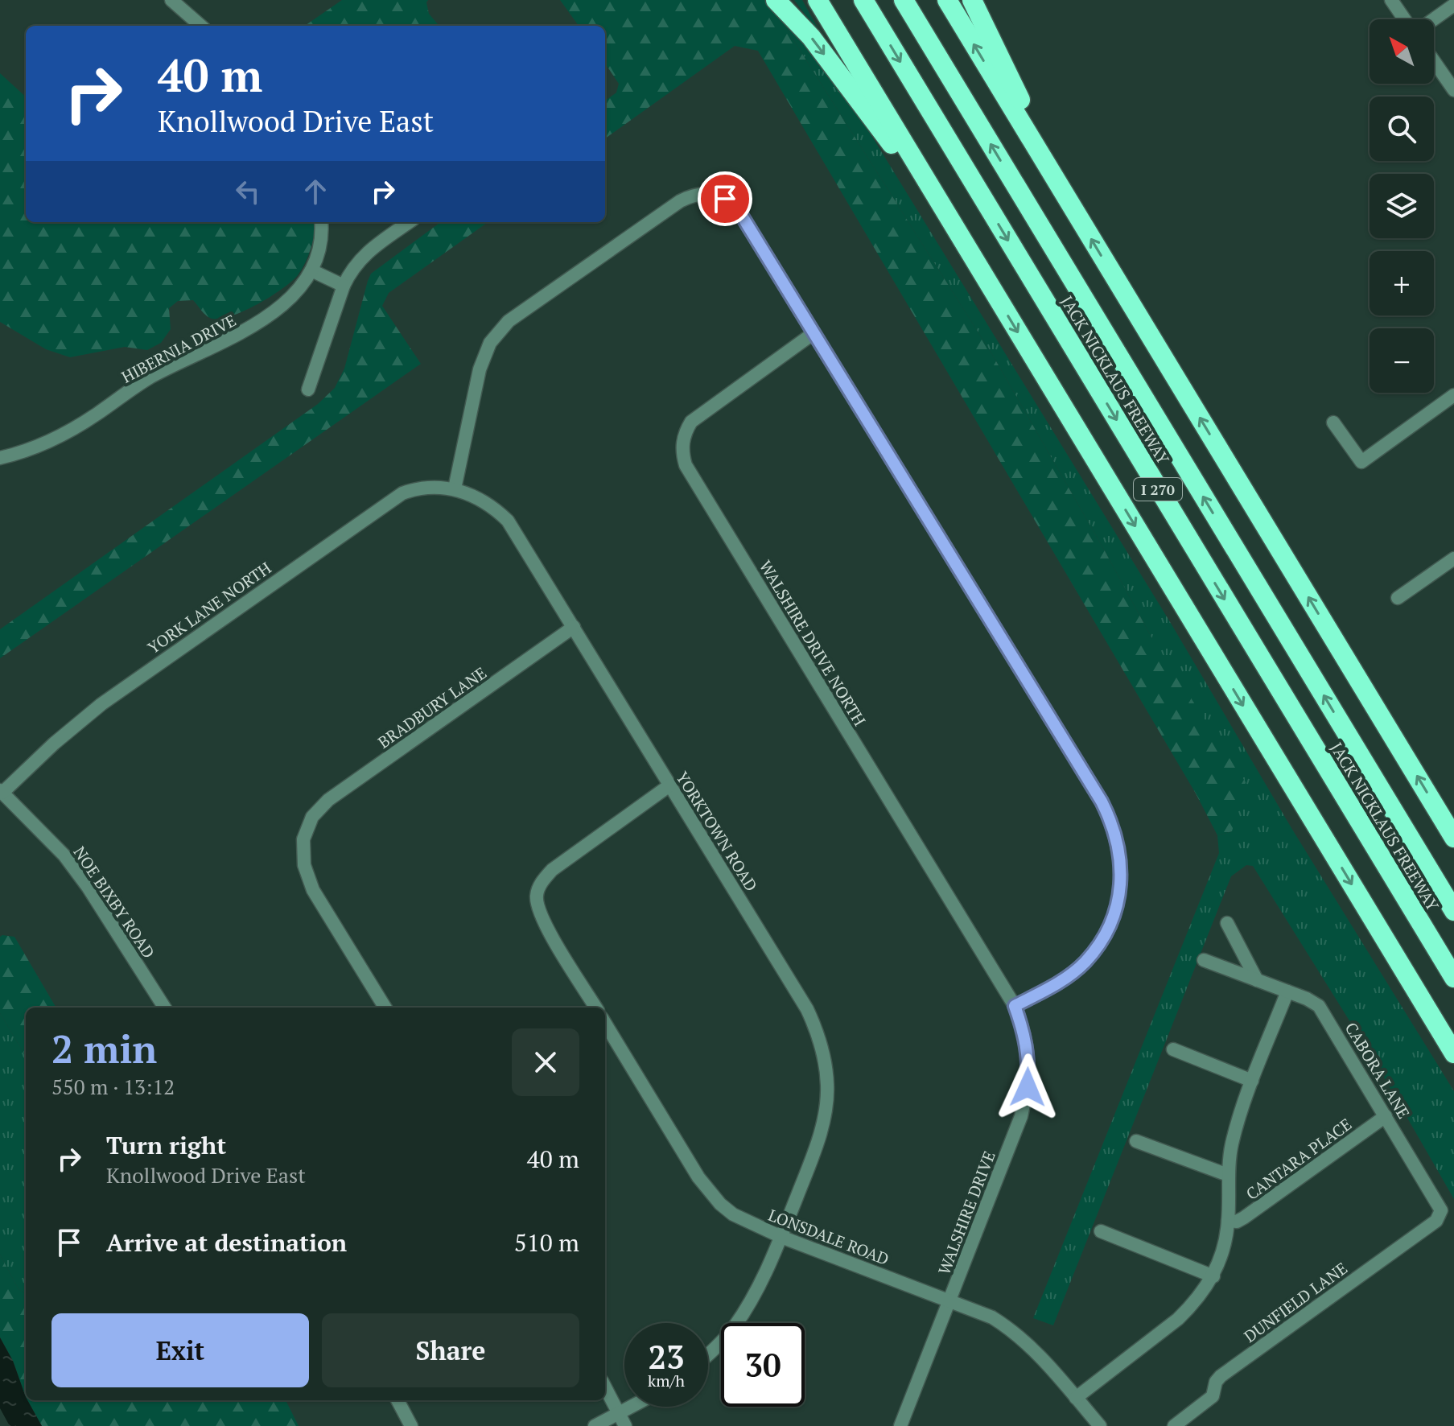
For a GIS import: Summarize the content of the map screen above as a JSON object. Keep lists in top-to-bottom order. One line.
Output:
{"streets":{"highway":["JACK NICKLAUS FREEWAY","I 270"],"street":["HIBERNIA DRIVE","YORK LANE NORTH","WALSHIRE DRIVE NORTH","BRADBURY LANE","YORKTOWN ROAD","NOE BIXBY ROAD","CABORA LANE","CANTARA PLACE","WALSHIRE DRIVE","LONSDALE ROAD","DUNFIELD LANE"]},"crossings":[["YORK LANE NORTH","YORKTOWN ROAD"],["YORK LANE NORTH","NOE BIXBY ROAD"],["WALSHIRE DRIVE NORTH","WALSHIRE DRIVE"],["BRADBURY LANE","YORKTOWN ROAD"],["YORKTOWN ROAD","LONSDALE ROAD"],["CABORA LANE","CANTARA PLACE"],["CABORA LANE","DUNFIELD LANE"],["WALSHIRE DRIVE","LONSDALE ROAD"]],"north":"top left","page":{"map_buttons":["+","−"],"turn":["40 m","Knollwood Drive East"],"heading":["2 min","550 m · 13:12"],"list":[{"name":"Turn right","note":"Knollwood Drive East","value":"40 m"},{"name":"Arrive at destination","value":"510 m"}],"buttons":["Exit","Share"],"speed":"23 km/h","limit":"30"}}
